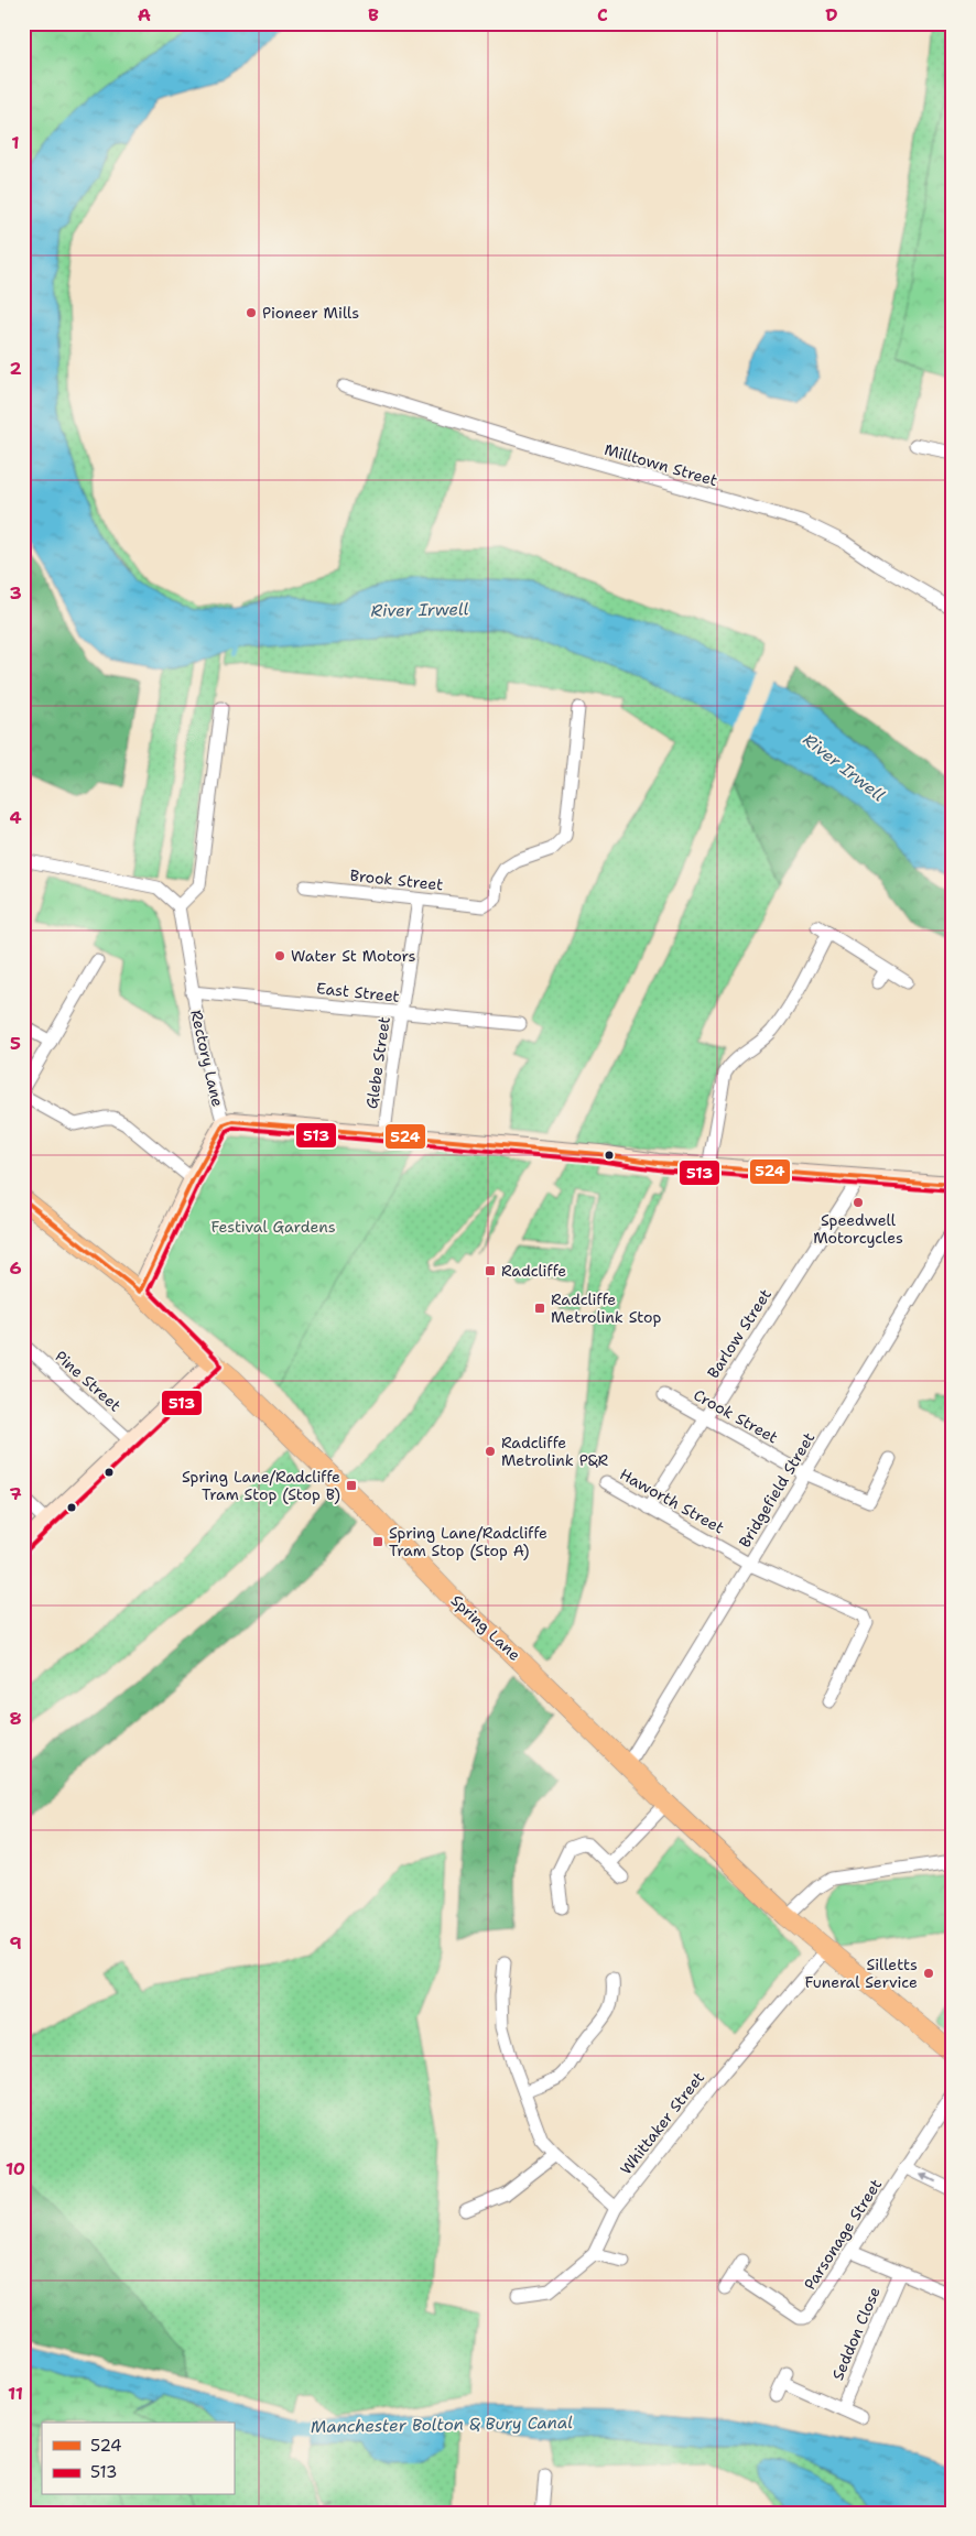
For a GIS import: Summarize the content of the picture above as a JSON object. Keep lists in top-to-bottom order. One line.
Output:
{"streets":{"main road":["Spring Lane"],"street":["Milltown Street","Brook Street","East Street","Rectory Lane","Glebe Street","Barlow Street","Pine Street","Crook Street","Bridgefield Street","Haworth Street","Whittaker Street","Parsonage Street","Seddon Close"]},"crossings":[["Brook Street","Glebe Street"],["East Street","Rectory Lane"],["East Street","Glebe Street"],["Rectory Lane","Spring Lane"],["Barlow Street","Crook Street"],["Barlow Street","Haworth Street"],["Crook Street","Bridgefield Street"],["Bridgefield Street","Haworth Street"],["Bridgefield Street","Spring Lane"],["Spring Lane","Whittaker Street"]],"water":["River Irwell","Manchester Bolton & Bury Canal"],"parks":["Festival Gardens"],"places":{"other":["Pioneer Mills","Water St Motors","Speedwell Motorcycles","Radcliffe Metrolink P&R","Silletts Funeral Service"],"transit":["Radcliffe","Radcliffe Metrolink Stop","Spring Lane/Radcliffe Tram Stop (Stop B)","Spring Lane/Radcliffe Tram Stop (Stop A)"]},"lines":["transit line 524","transit line 513"],"legend":["524","513"],"grid":{"columns":["A","B","C","D"],"rows":["1","2","3","4","5","6","7","8","9","10","11"]}}
